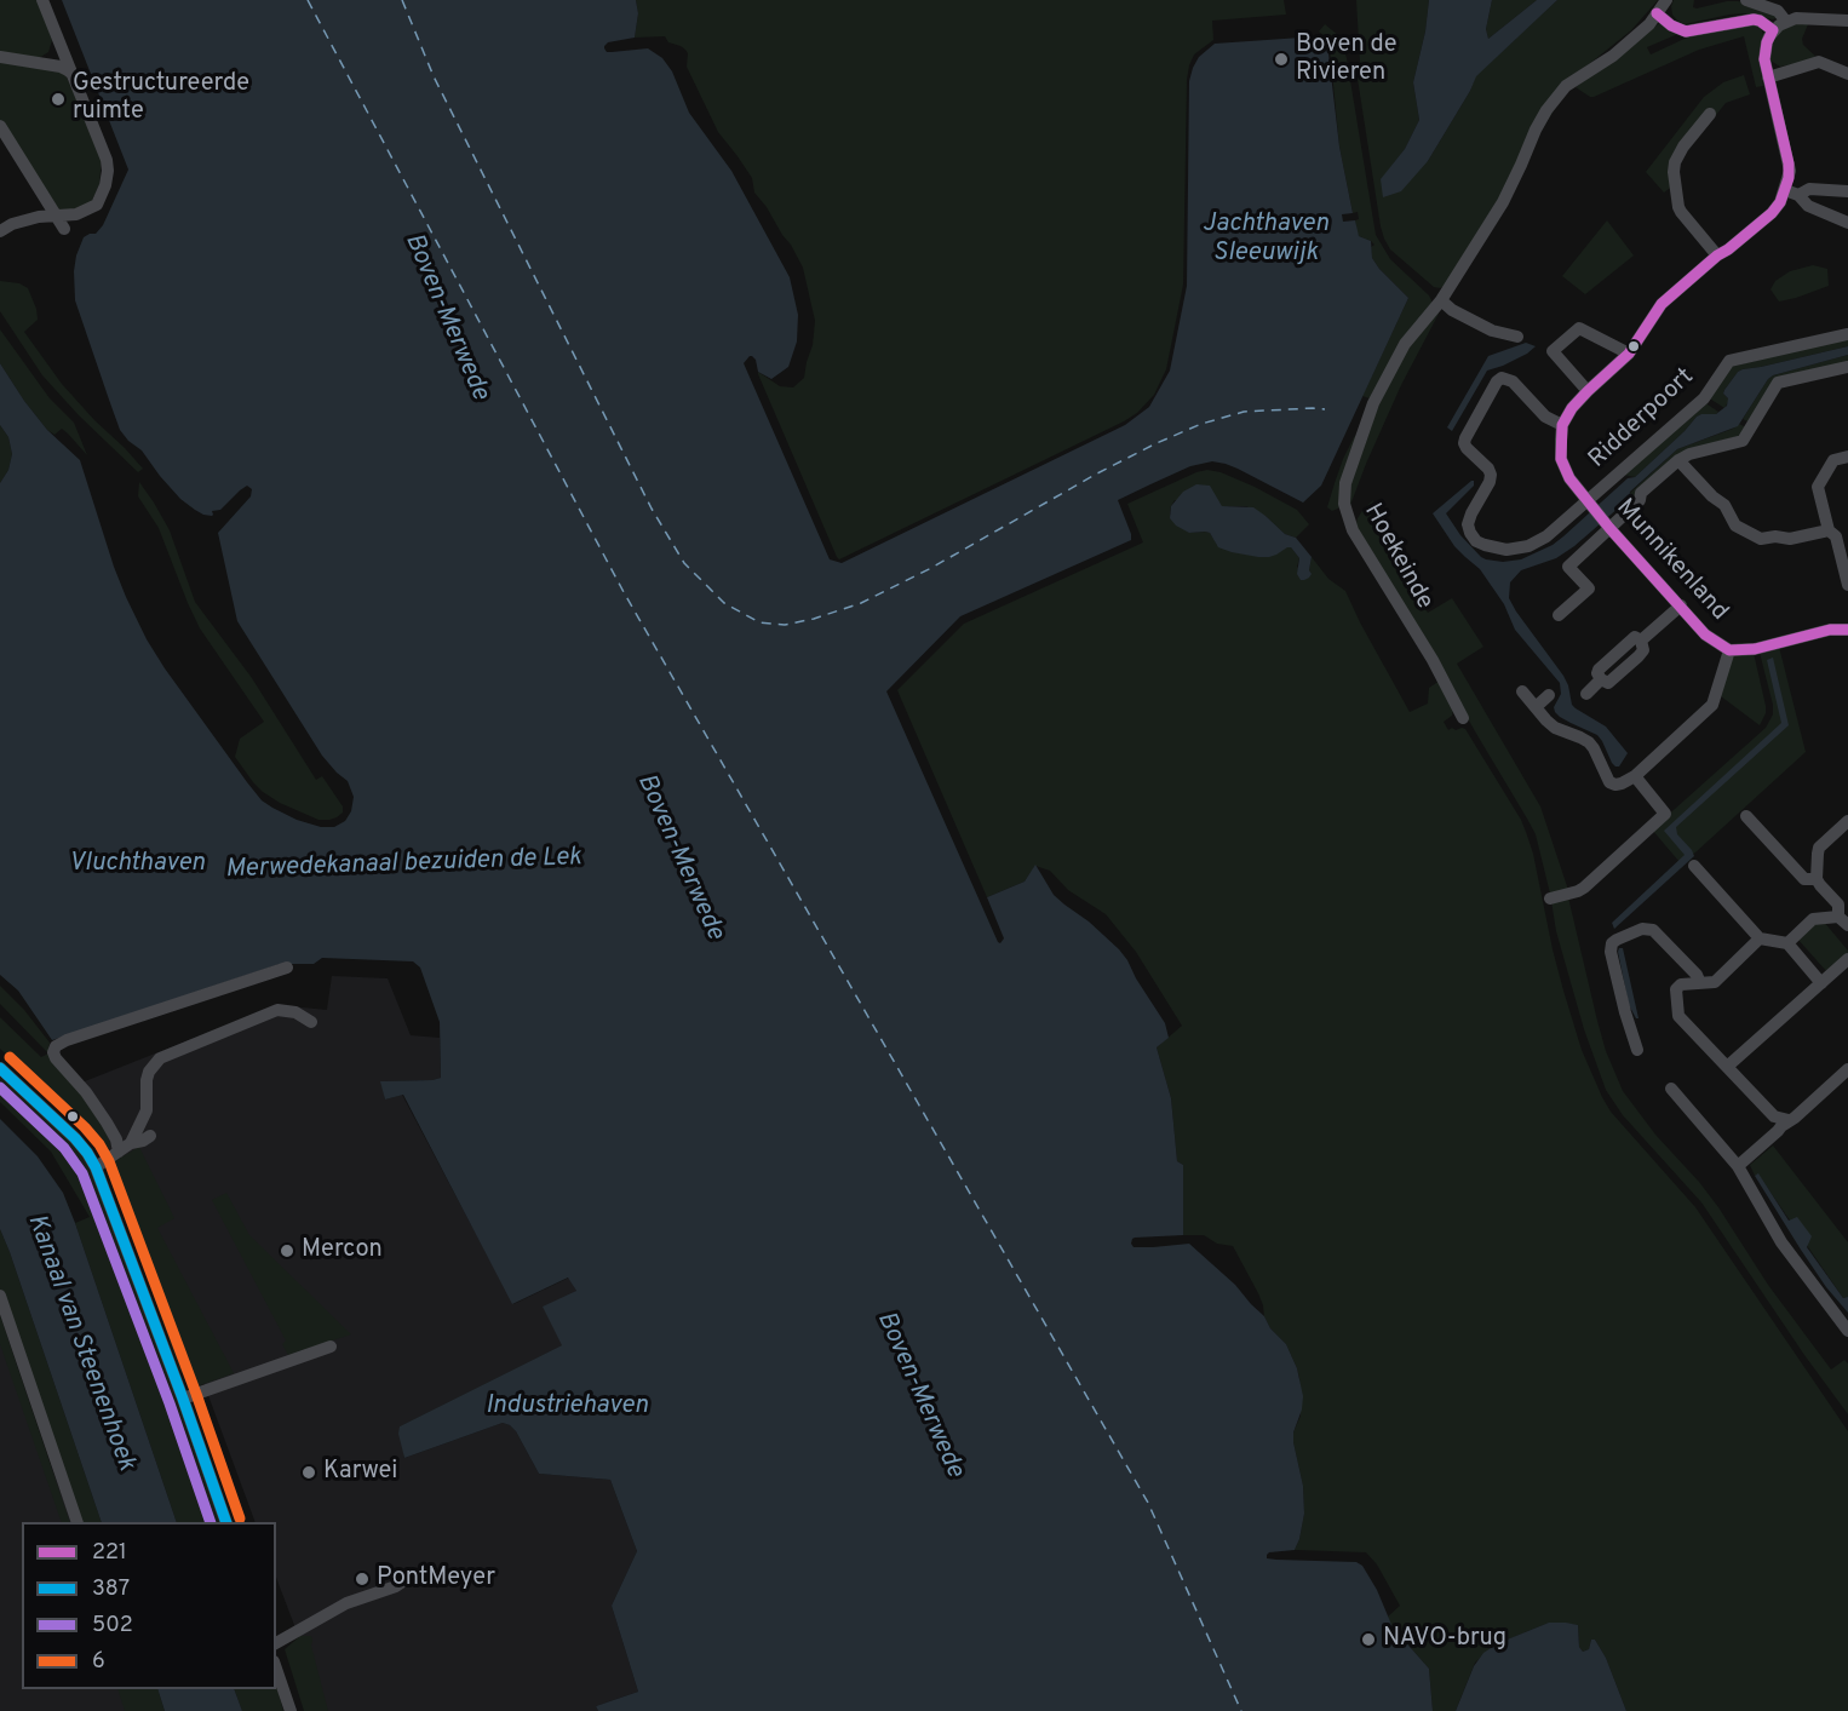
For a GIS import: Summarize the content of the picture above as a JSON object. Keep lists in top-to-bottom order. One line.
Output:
{"streets":{"street":["Ridderpoort","Hoekeinde","Munnikenland"]},"crossings":[["Ridderpoort","Munnikenland"]],"water":["Jachthaven Sleeuwijk","Boven-Merwede","Vluchthaven","Merwedekanaal bezuiden de Lek","Kanaal van Steenenhoek","Industriehaven"],"places":["Boven de Rivieren","Gestructureerde ruimte","Mercon","Karwei","PontMeyer","NAVO-brug"],"lines":["transit line 221","transit line 6","transit line 387","transit line 502"],"legend":["221","387","502","6"]}
